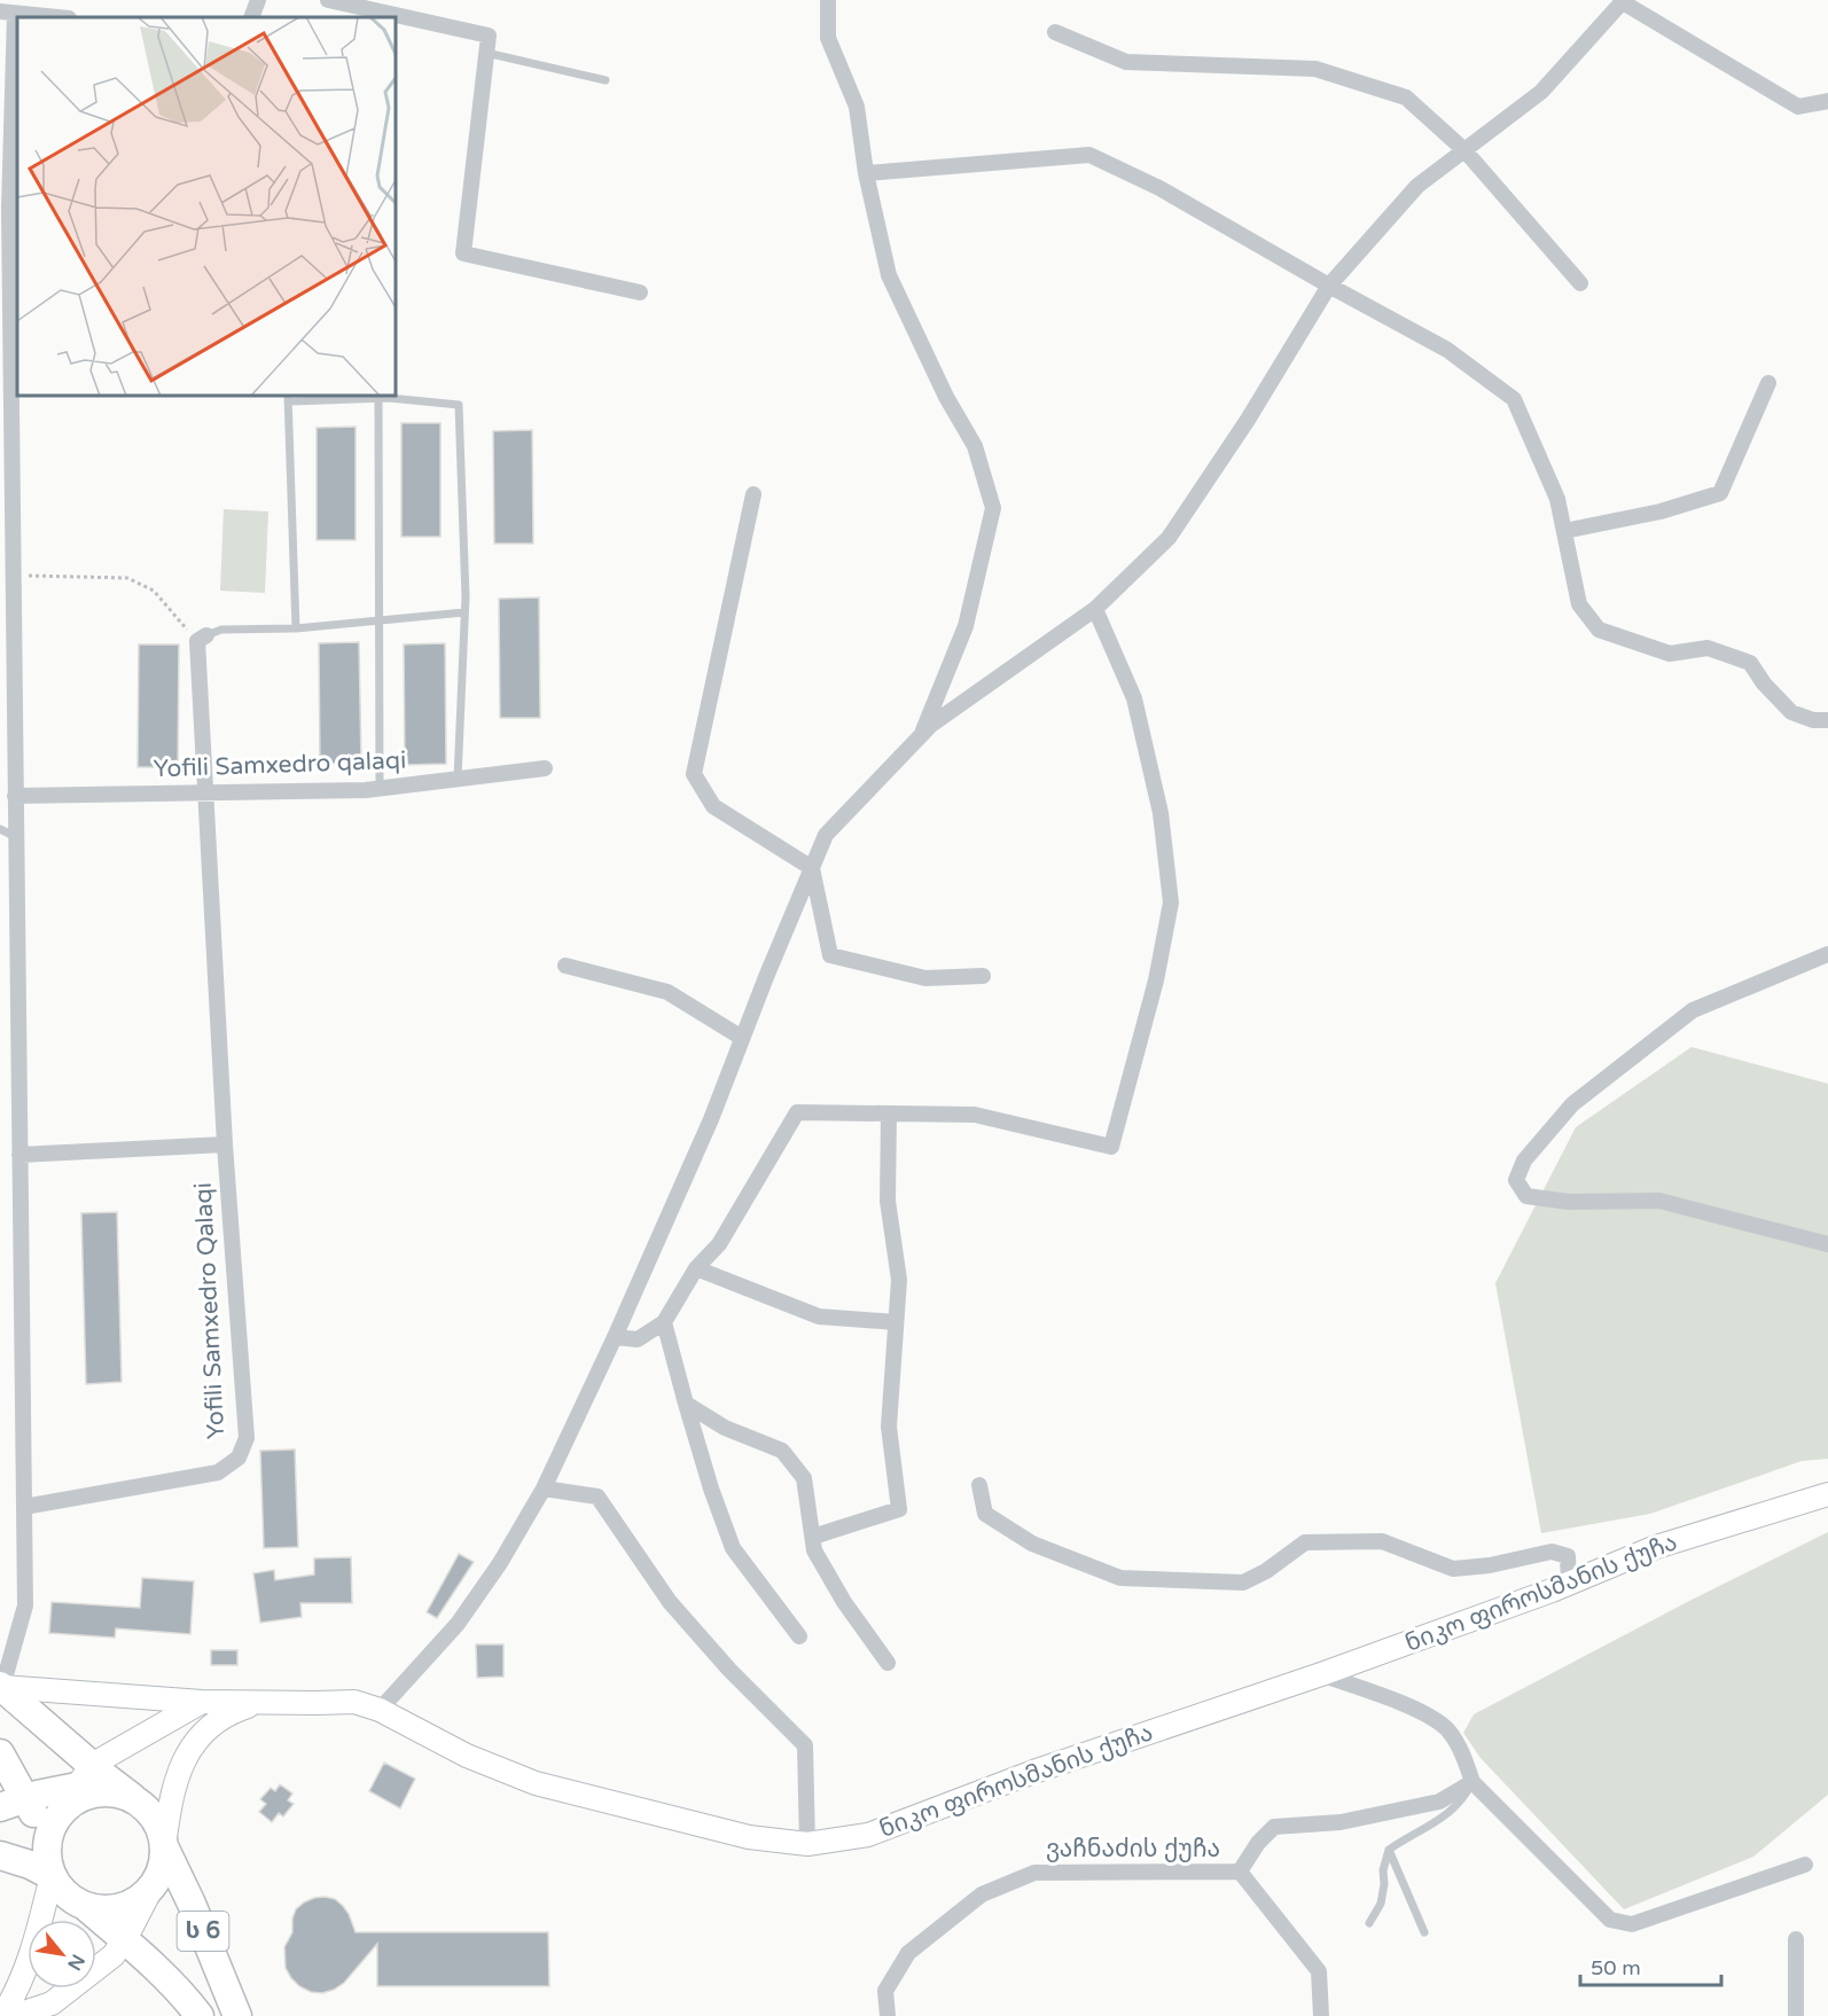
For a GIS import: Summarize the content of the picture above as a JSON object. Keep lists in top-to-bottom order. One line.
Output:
{"streets":{"highway":["ს 6"],"main road":["ნიკო ფიროსმანის ქუჩა"],"street":["Yofili Samxedro qalaqi","Yofili Samxedro Qalaqi","ვაჩნაძის ქუჩა"]},"crossings":[["Yofili Samxedro qalaqi","Yofili Samxedro Qalaqi"]],"scale_bar":"50 m","north":"bottom right"}
